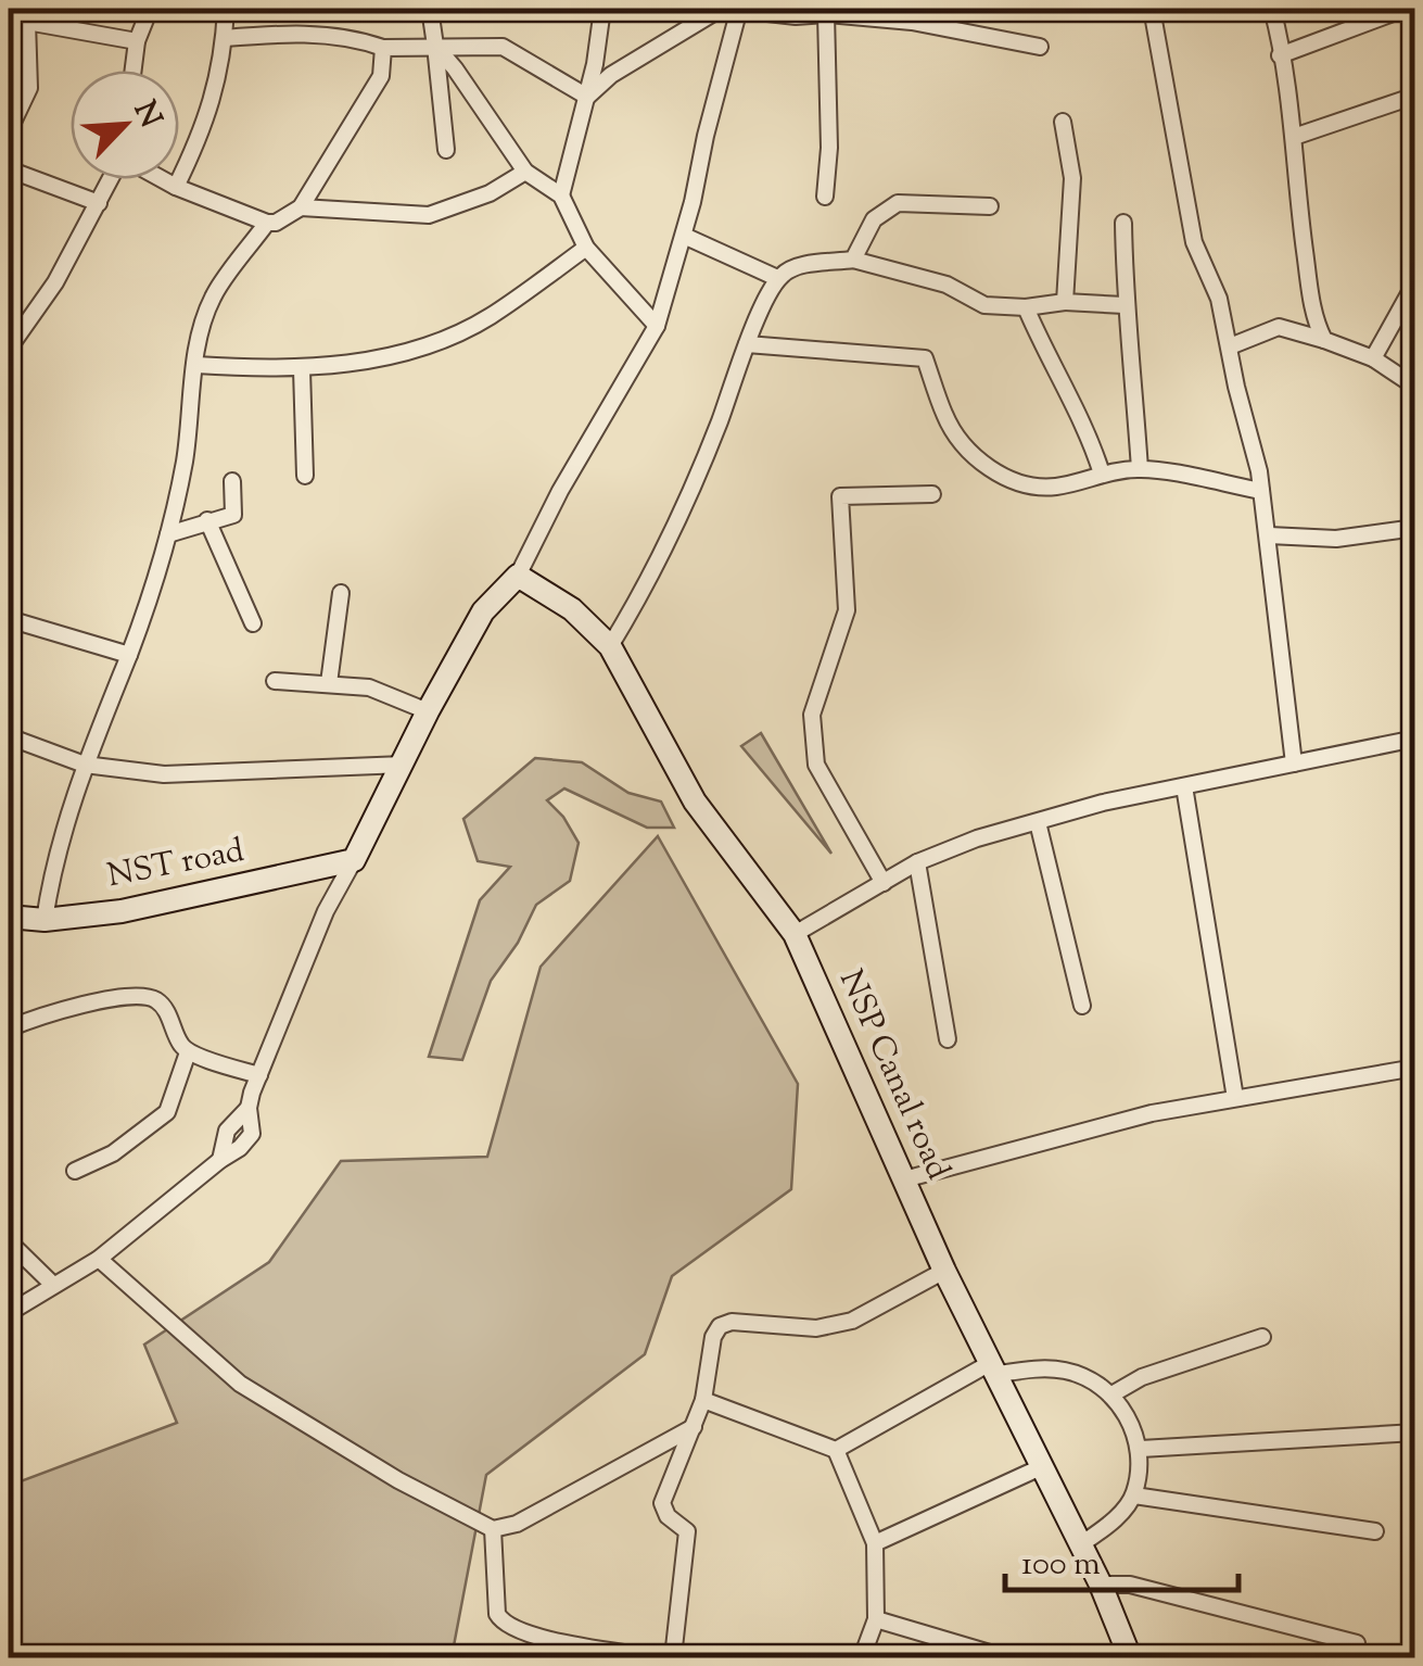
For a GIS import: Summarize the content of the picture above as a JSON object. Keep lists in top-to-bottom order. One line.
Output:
{"streets":{"street":["NST road","NSP Canal road"]},"scale_bar":"100 m","north":"top right"}
